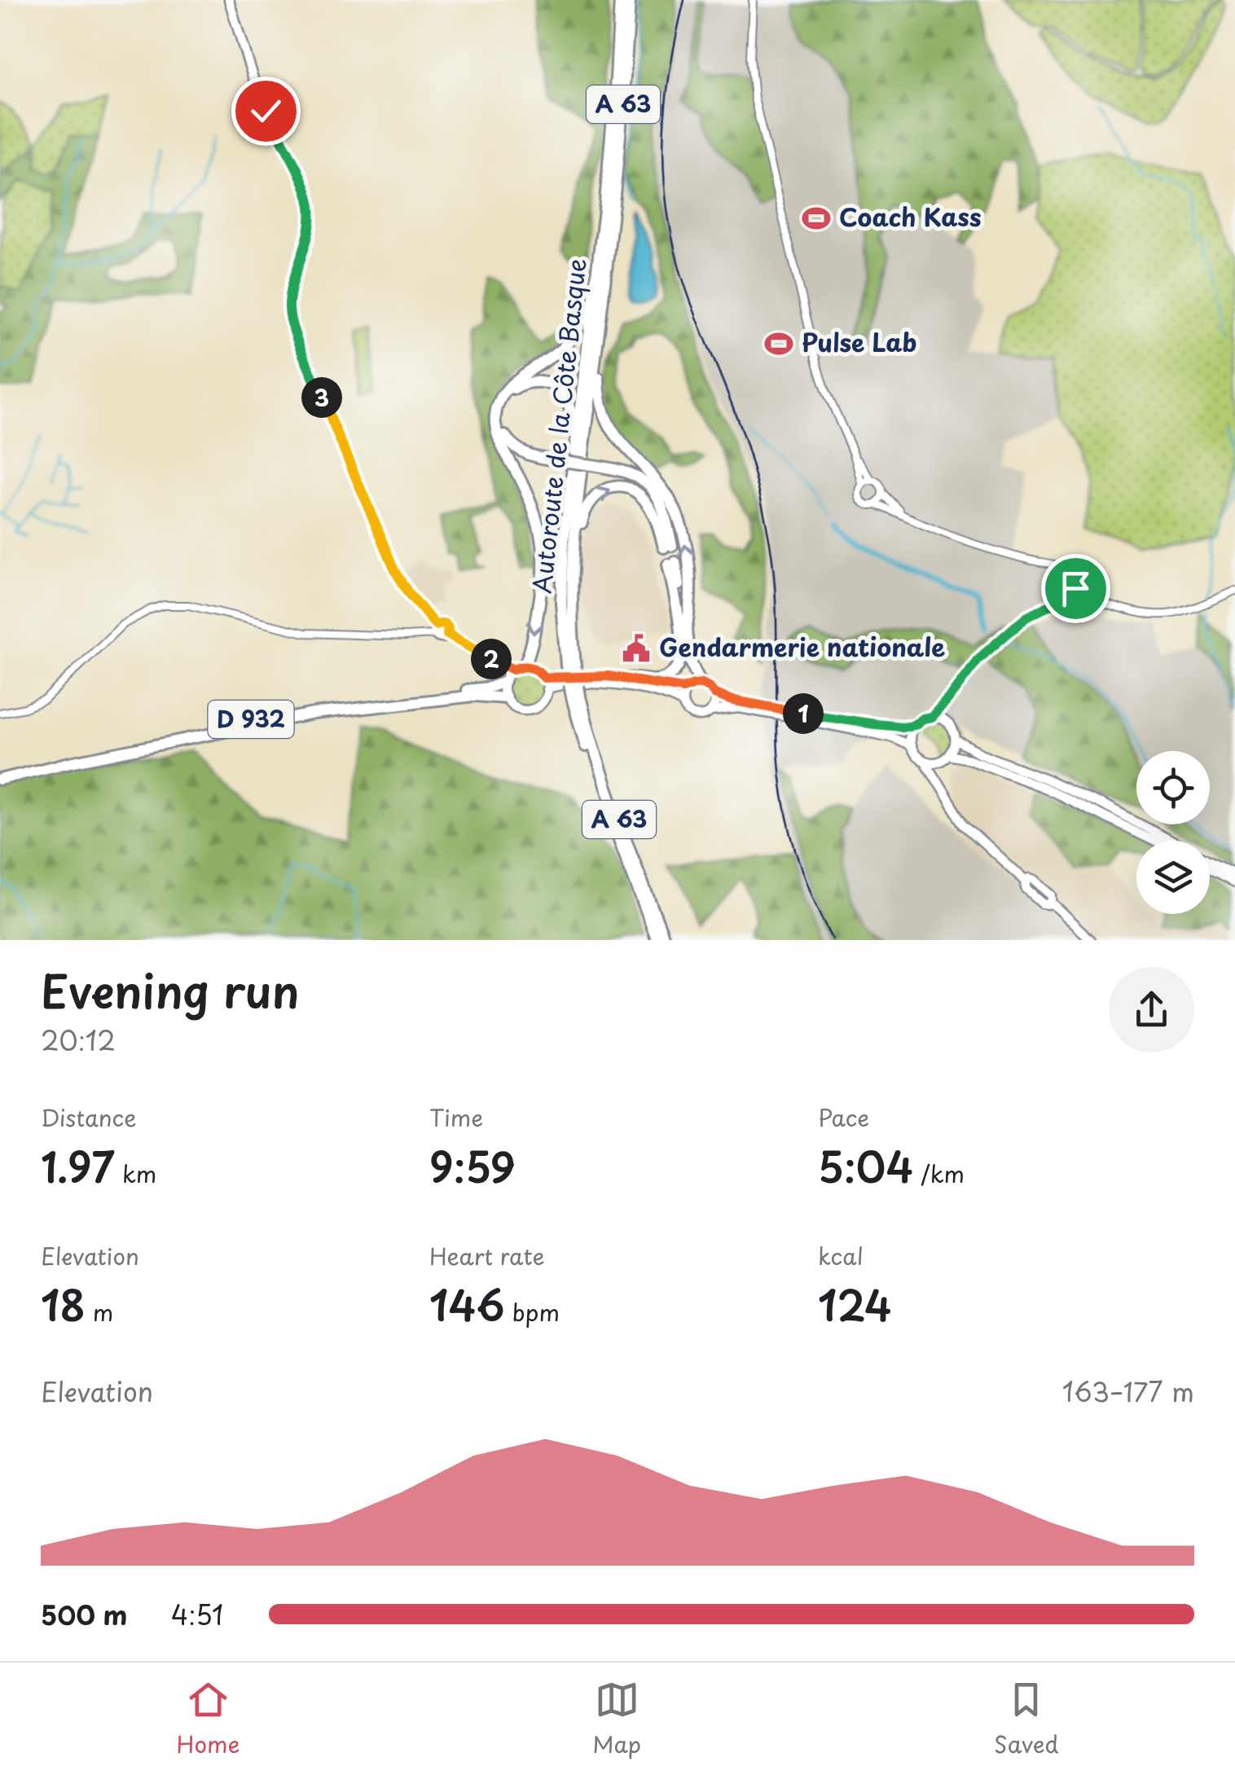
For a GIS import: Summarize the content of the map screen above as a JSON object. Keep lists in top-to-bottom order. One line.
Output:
{"streets":{"highway":["A 63","Autoroute de la Côte Basque","D 932"]},"places":{"sports":["Coach Kass","Pulse Lab"],"public building":["Gendarmerie nationale"]},"page":{"pins":["3","2","1"],"heading":["Evening run","20:12"],"stats":[["Distance","1.97 km"],["Time","9:59"],["Pace","5:04 /km"],["Elevation","18 m"],["Heart rate","146 bpm"],["kcal","124"]],"chart":["Elevation","163–177 m"],"list":[{"name":"500 m","note":"4:51"}],"tabs":["Home","Map","Saved"]}}
